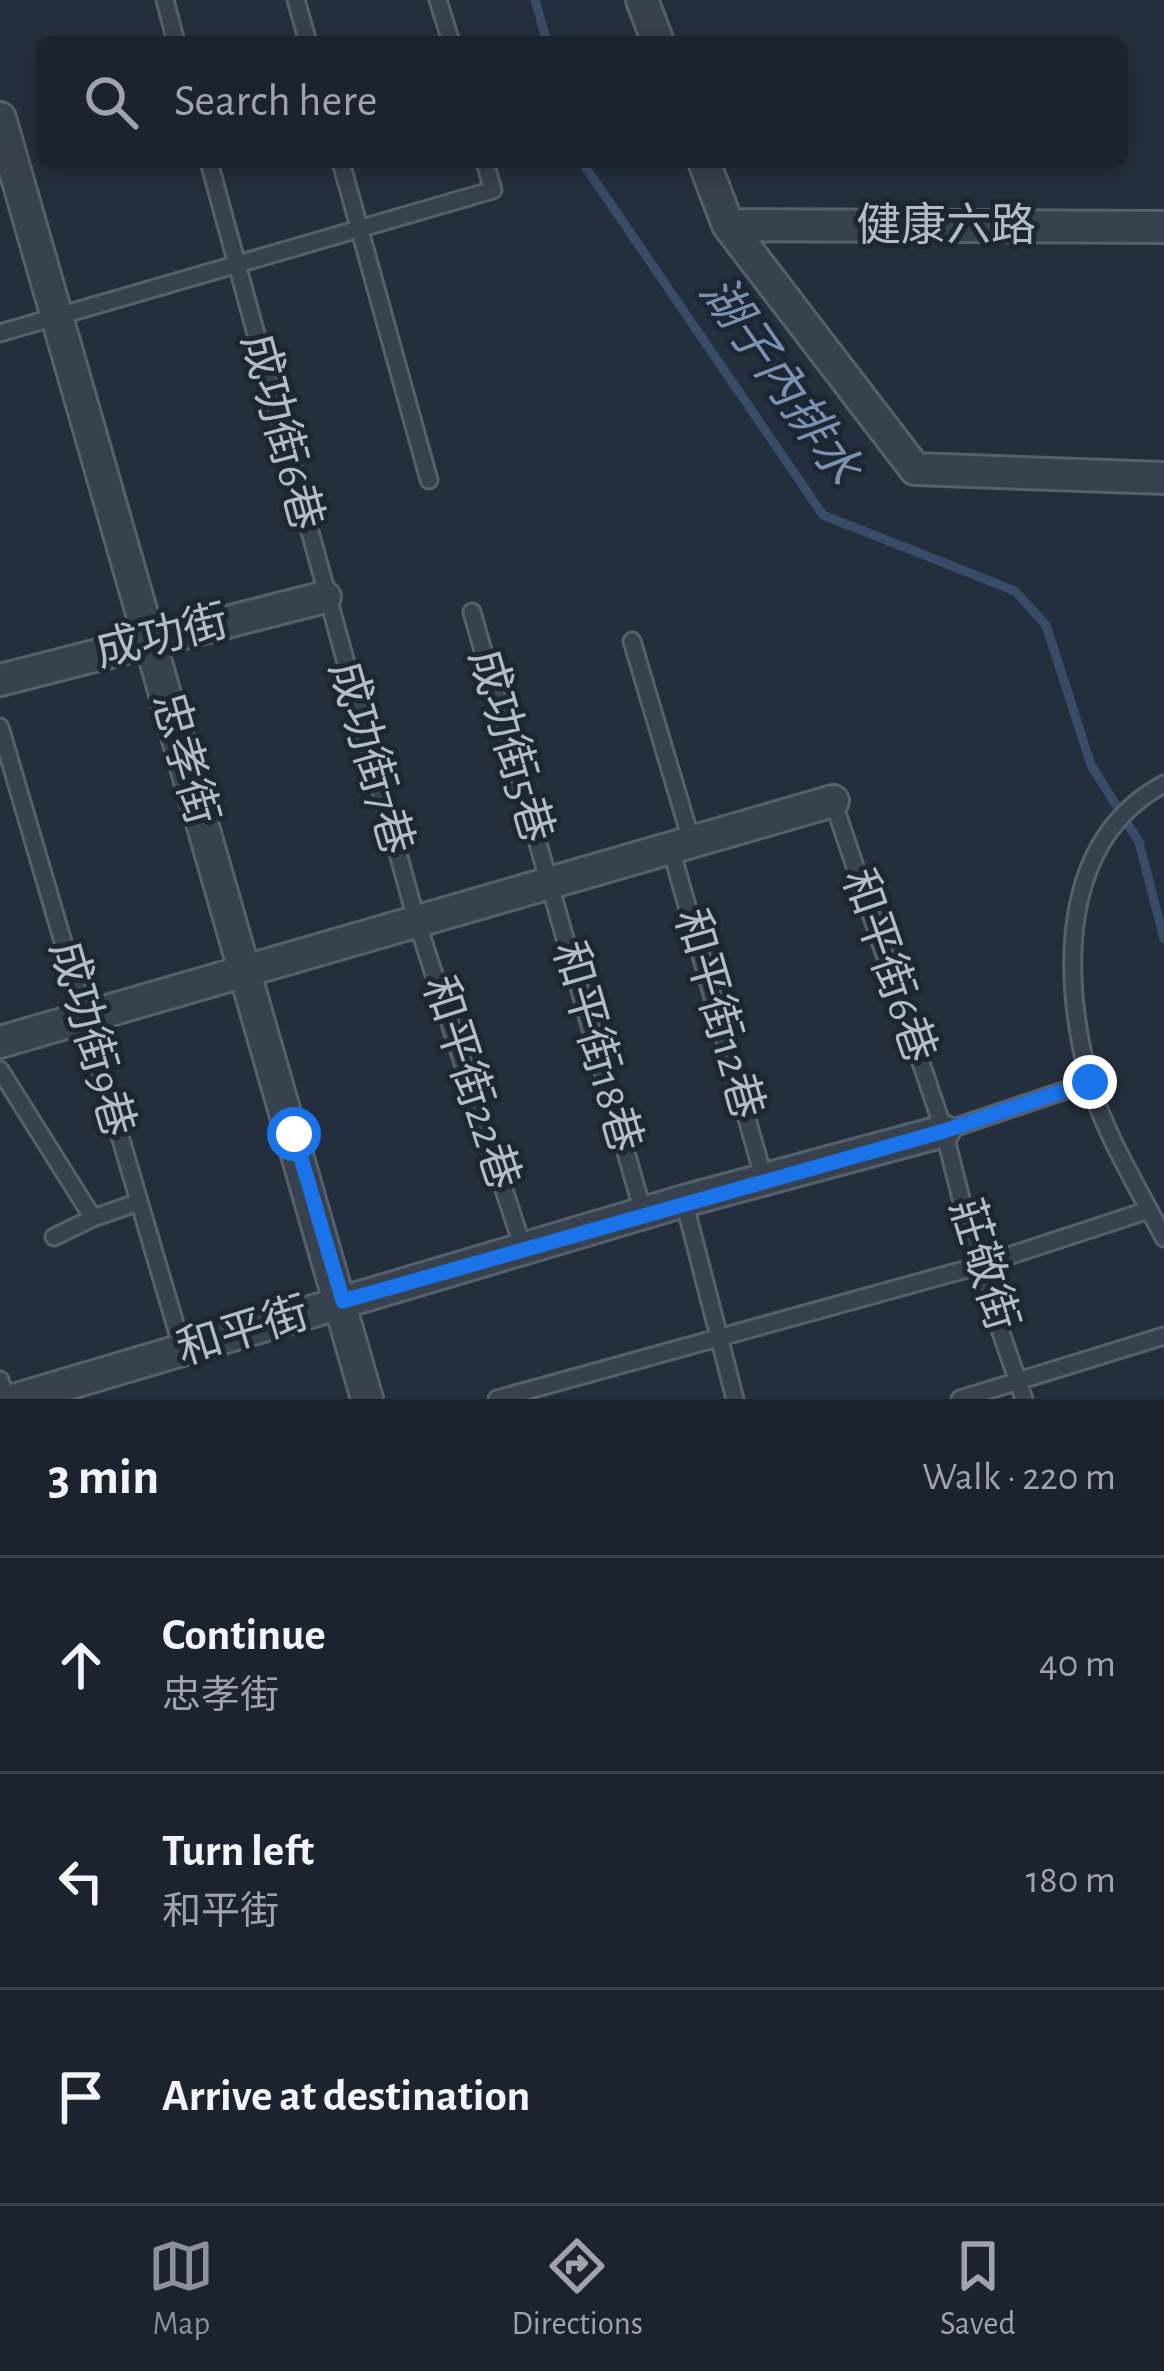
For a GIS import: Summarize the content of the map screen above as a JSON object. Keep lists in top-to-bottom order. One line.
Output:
{"streets":{"street":["健康六路","成功街","忠孝街","和平街"],"lane":["成功街6巷","成功街5巷","成功街7巷","和平街6巷","和平街12巷","成功街9巷","和平街18巷","和平街22巷","莊敬街"]},"crossings":[["成功街6巷","成功街"],["成功街6巷","成功街7巷"],["成功街","成功街7巷"],["成功街","忠孝街"],["成功街5巷","和平街18巷"],["成功街7巷","和平街22巷"],["忠孝街","和平街"],["和平街6巷","莊敬街"],["和平街6巷","和平街"],["和平街12巷","和平街"],["成功街9巷","和平街"],["和平街18巷","和平街"],["和平街22巷","和平街"],["莊敬街","和平街"]],"water":["湖子內排水"],"page":{"search":"Search here","heading":["3 min","Walk · 220 m"],"list":[["Continue","忠孝街","40 m"],["Turn left","和平街","180 m"],"Arrive at destination"],"nav":["Map","Directions","Saved"]}}
